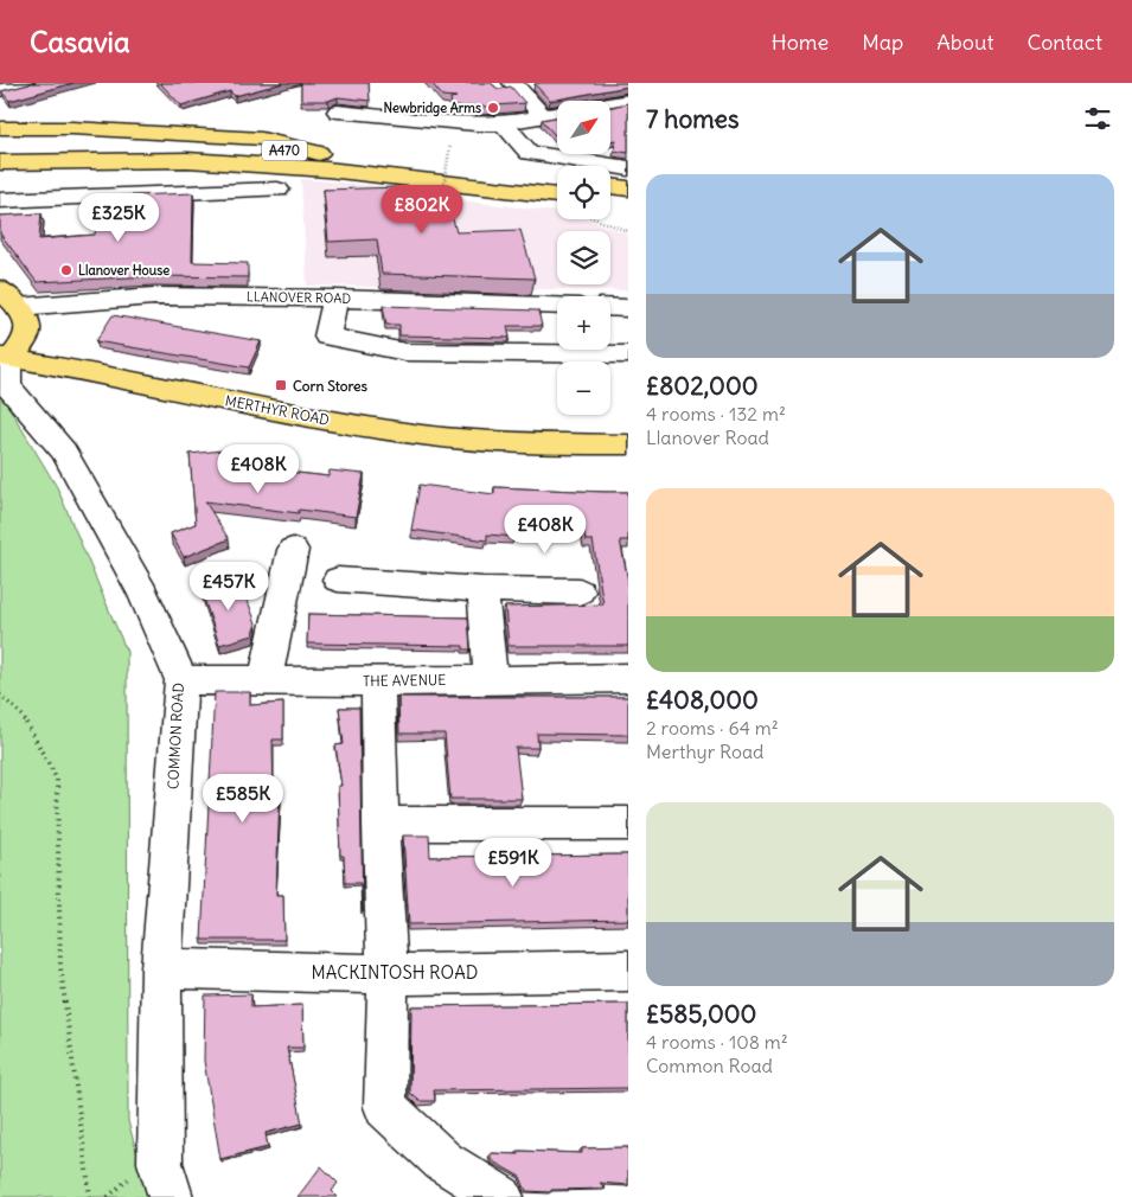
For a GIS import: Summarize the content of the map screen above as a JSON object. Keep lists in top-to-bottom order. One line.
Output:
{"streets":{"main road":["A470","MERTHYR ROAD"],"street":["LLANOVER ROAD","THE AVENUE","COMMON ROAD","MACKINTOSH ROAD"]},"crossings":[["MERTHYR ROAD","COMMON ROAD"],["THE AVENUE","COMMON ROAD"],["COMMON ROAD","MACKINTOSH ROAD"]],"places":{"other":["Newbridge Arms","Llanover House"],"transit":["Corn Stores"]},"north":"top right","page":{"header":"Casavia","nav":["Home","Map","About","Contact"],"heading":"7 homes","map_buttons":["+","−"],"list":[{"name":"£802,000","note":"4 rooms · 132 m² · Llanover Road"},{"name":"£408,000","note":"2 rooms · 64 m² · Merthyr Road"},{"name":"£585,000","note":"4 rooms · 108 m² · Common Road"}],"price":["£802K","£325K","£408K","£408K","£457K","£585K","£591K"]}}
